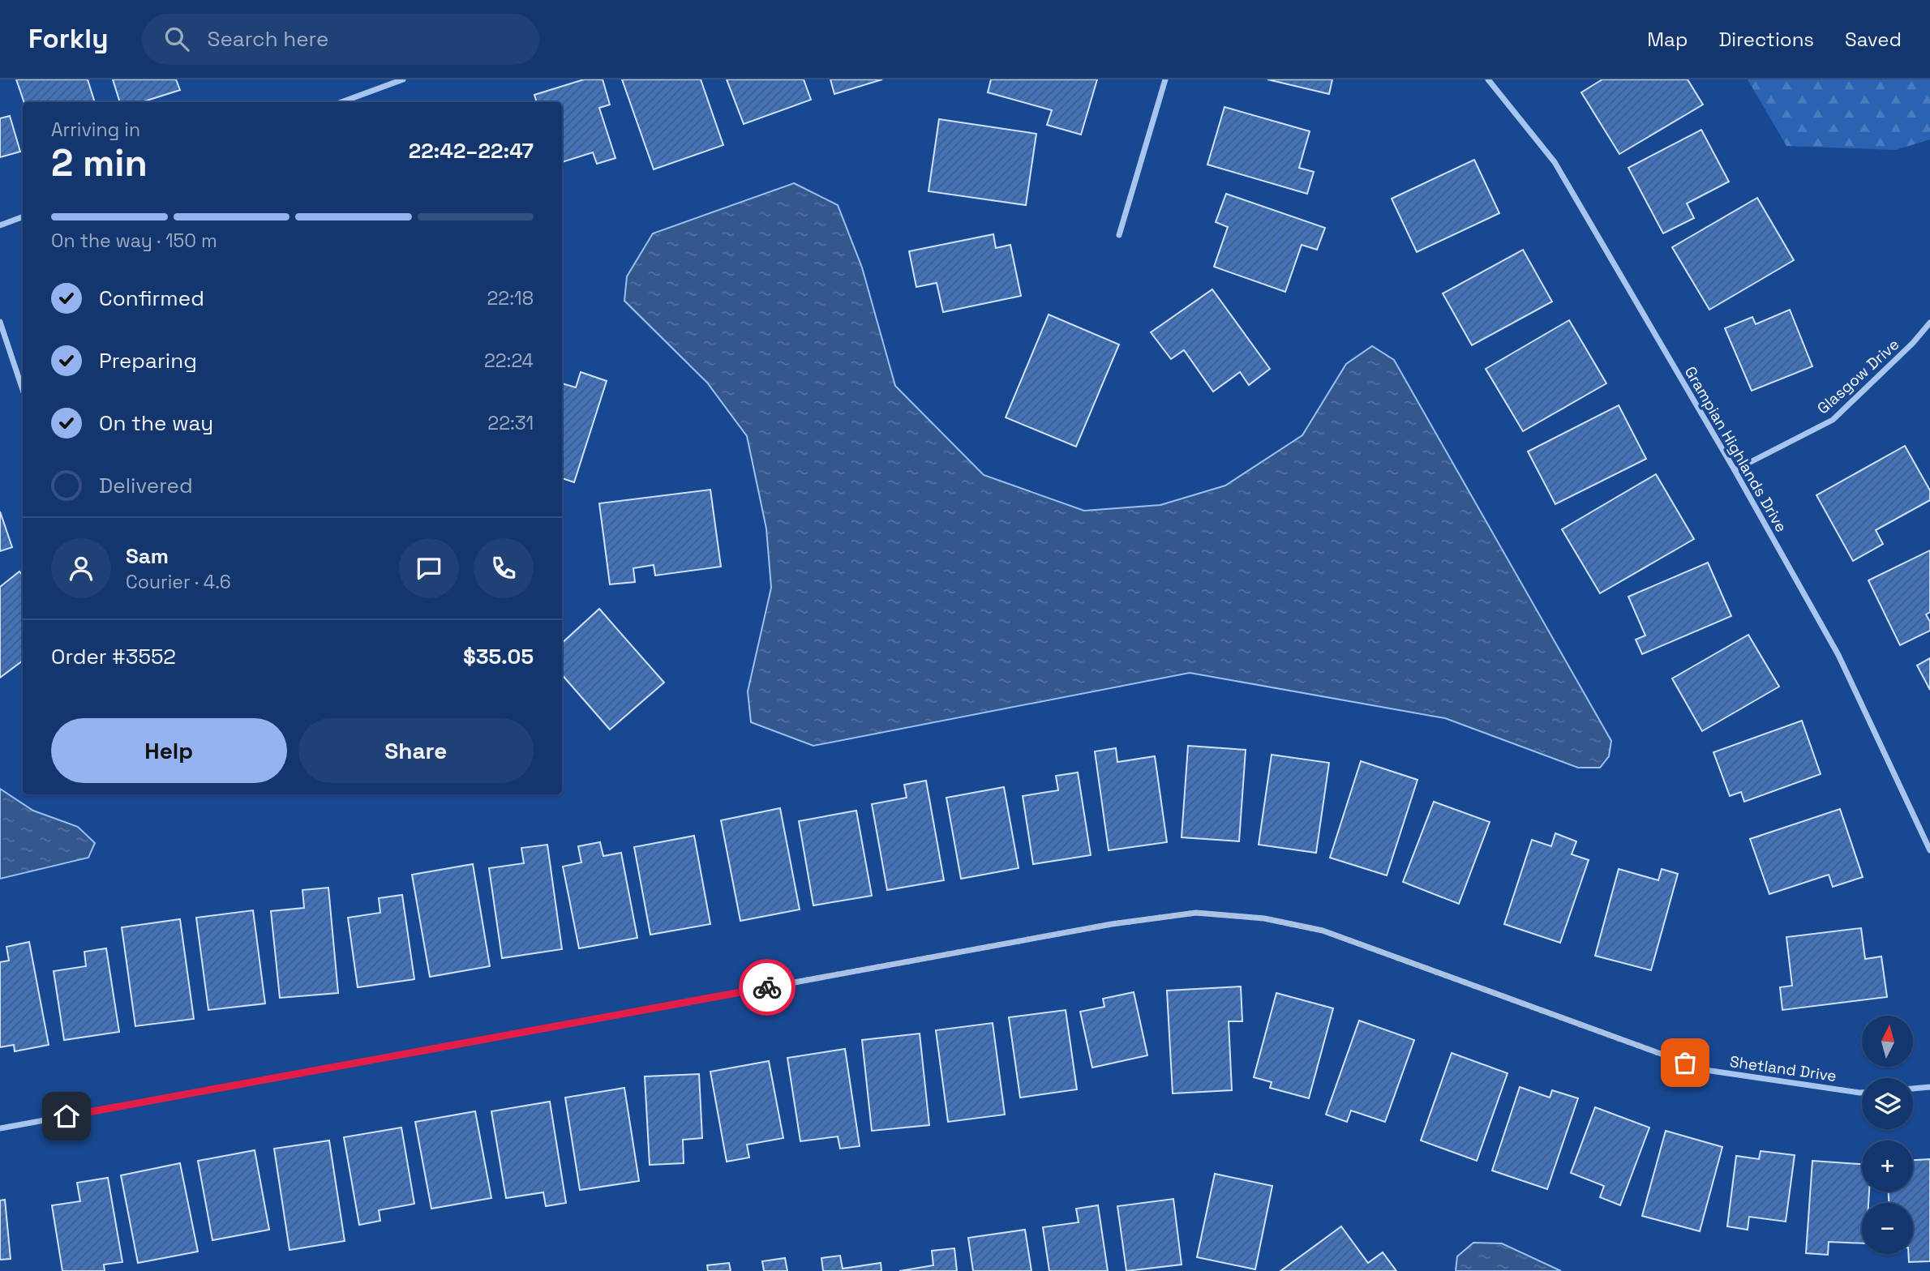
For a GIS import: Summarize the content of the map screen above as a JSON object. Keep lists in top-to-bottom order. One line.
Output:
{"streets":{"street":["Glasgow Drive","Grampian Highlands Drive","Shetland Drive"]},"crossings":[["Glasgow Drive","Grampian Highlands Drive"]],"north":"top","page":{"header":"Forkly","search":"Search here","nav":["Map","Directions","Saved"],"heading":["2 min","Arriving in","22:42–22:47"],"panel":["Sam","Courier · 4.6","Order #3552","$35.05"],"bar":"On the way · 150 m","list":[["Confirmed","22:18"],["Preparing","22:24"],["On the way","22:31"],"Delivered"],"buttons":["Help","Share"],"map_buttons":["+","−"]}}
